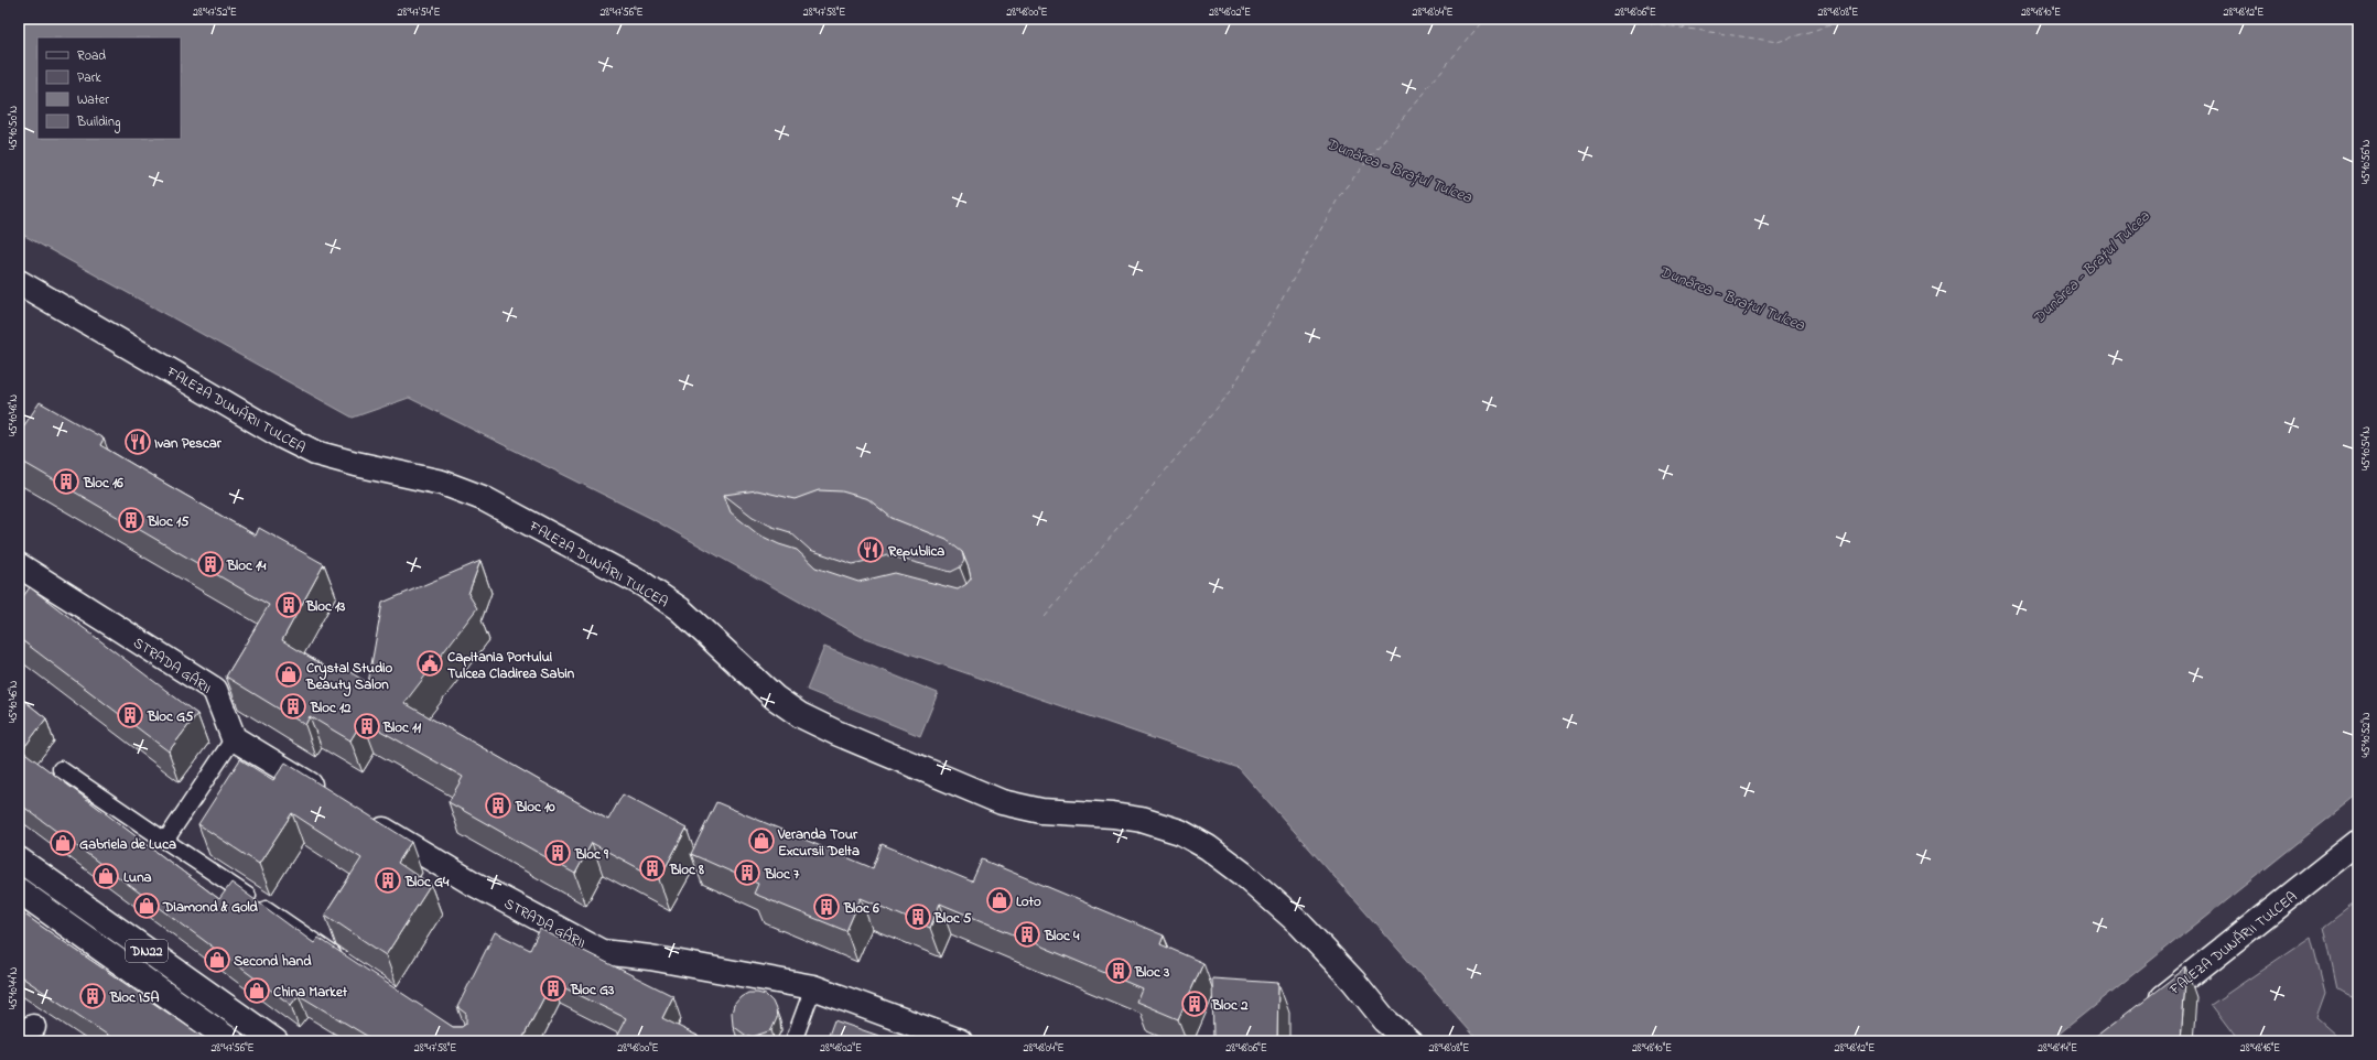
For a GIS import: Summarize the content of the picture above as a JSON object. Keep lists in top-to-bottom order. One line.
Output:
{"streets":{"street":["FALEZA DUNĂRII TULCEA","STRADA GĂRII","DN22"]},"water":["Dunărea - Brațul Tulcea"],"places":{"restaurant":["Ivan Pescar","Republica"],"building":["Bloc 16","Bloc 15","Bloc 14","Bloc 13","Bloc 12","Bloc G5","Bloc 11","Bloc 10","Bloc 9","Bloc 8","Bloc 7","Bloc G4","Bloc 6","Bloc 5","Bloc 4","Bloc 3","Bloc G3","Bloc I5A","Bloc 2"],"public building":["Capitania Portului Tulcea Cladirea Sabin"],"shop":["Crystal Studio Beauty Salon","Veranda Tour Excursii Delta","Gabriela de Luca","Luna","Loto","Diamond & Gold","Second hand","China Market"]},"legend":["Road","Park","Water","Building"],"coordinates":["28°47'52\"E","28°47'54\"E","28°47'56\"E","28°47'58\"E","28°48'00\"E","28°48'02\"E","28°48'04\"E","28°48'06\"E","28°48'08\"E","28°48'10\"E","28°48'12\"E","45°10'50\"N","45°10'56\"N","45°10'48\"N","45°10'54\"N","45°10'46\"N","45°10'52\"N","45°10'44\"N","28°48'14\"E","28°48'16\"E"]}
